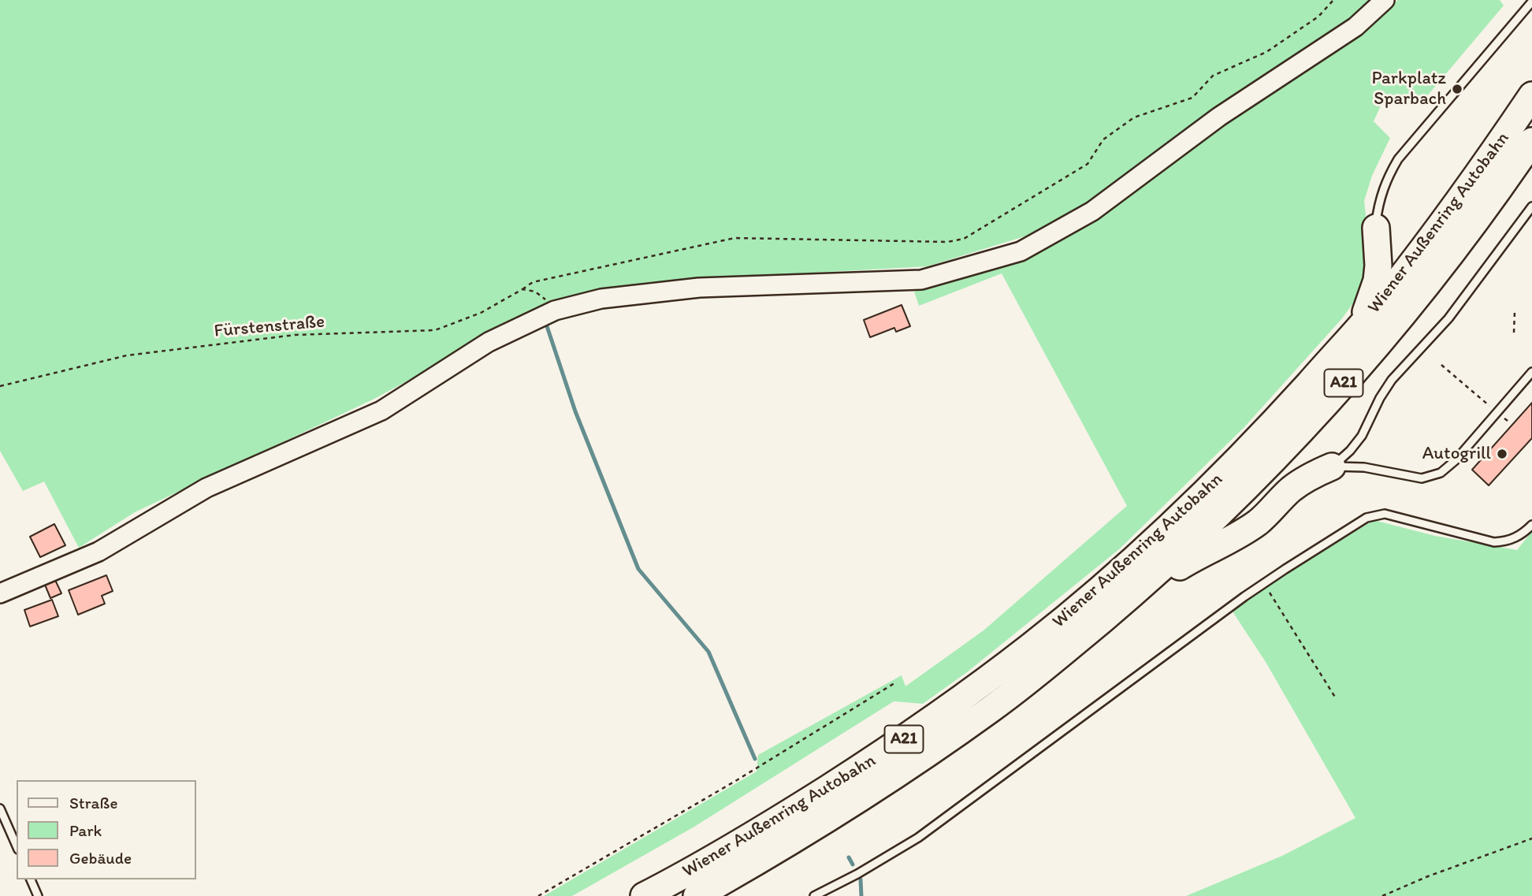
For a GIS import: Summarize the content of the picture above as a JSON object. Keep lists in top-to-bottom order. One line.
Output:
{"streets":{"highway":["Wiener Außenring Autobahn","A21"],"path":["Fürstenstraße"]},"places":["Parkplatz Sparbach","Autogrill"],"legend":["Straße","Park","Gebäude"]}
